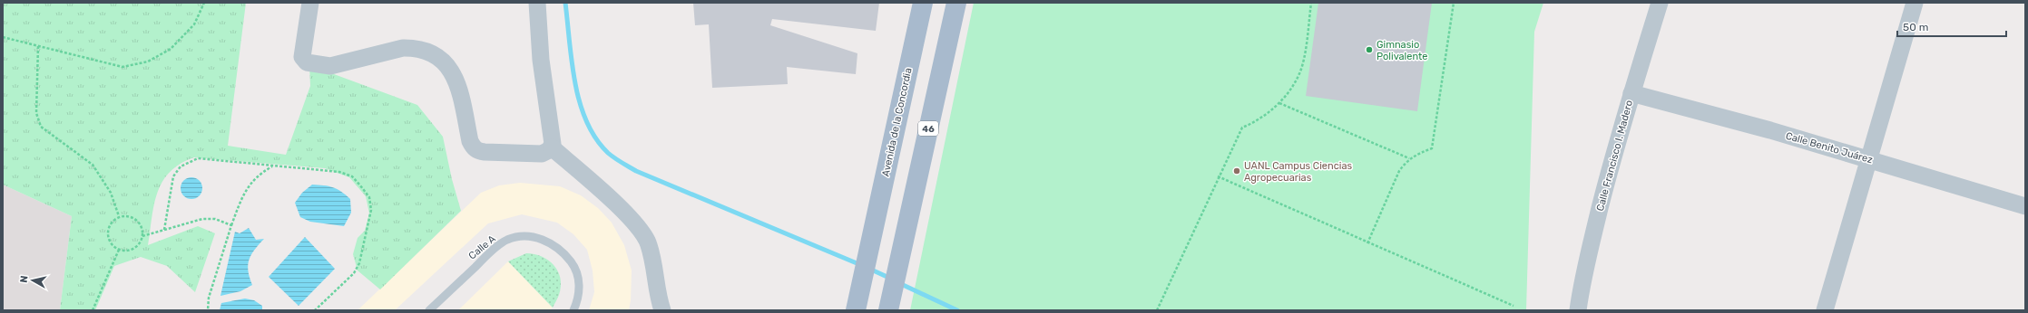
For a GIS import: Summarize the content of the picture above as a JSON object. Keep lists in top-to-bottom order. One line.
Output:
{"streets":{"main road":["Avenida de la Concordia","46"],"street":["Calle Benito Juárez","Calle Francisco I. Madero"],"lane":["Calle A"]},"crossings":[["Calle Benito Juárez","Calle Francisco I. Madero"]],"places":["Gimnasio Polivalente","UANL Campus Ciencias Agropecuarias"],"scale_bar":"50 m","north":"left"}
